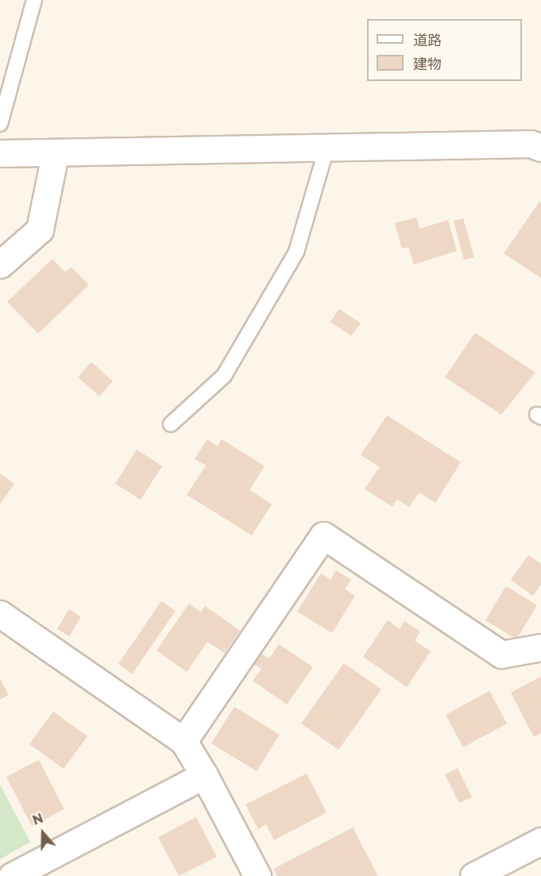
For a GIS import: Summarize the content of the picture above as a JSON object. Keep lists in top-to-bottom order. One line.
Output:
{"legend":["道路","建物"],"north":"top"}
